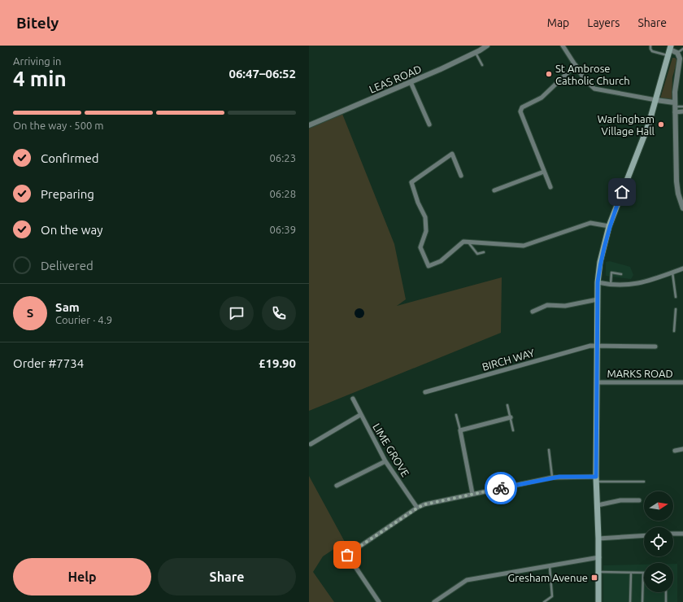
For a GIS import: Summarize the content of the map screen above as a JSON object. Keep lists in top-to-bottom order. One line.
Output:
{"streets":{"street":["LEAS ROAD","BIRCH WAY","MARKS ROAD","LIME GROVE"]},"places":{"other":["St Ambrose Catholic Church","Warlingham Village Hall"],"transit":["Gresham Avenue"]},"north":"right","page":{"header":"Bitely","nav":["Map","Layers","Share"],"heading":["4 min","Arriving in","06:47–06:52"],"panel":["Sam","Courier · 4.9","Order #7734","£19.90"],"bar":"On the way · 500 m","list":[["Confirmed","06:23"],["Preparing","06:28"],["On the way","06:39"],"Delivered"],"round":"S","buttons":["Help","Share"]}}
